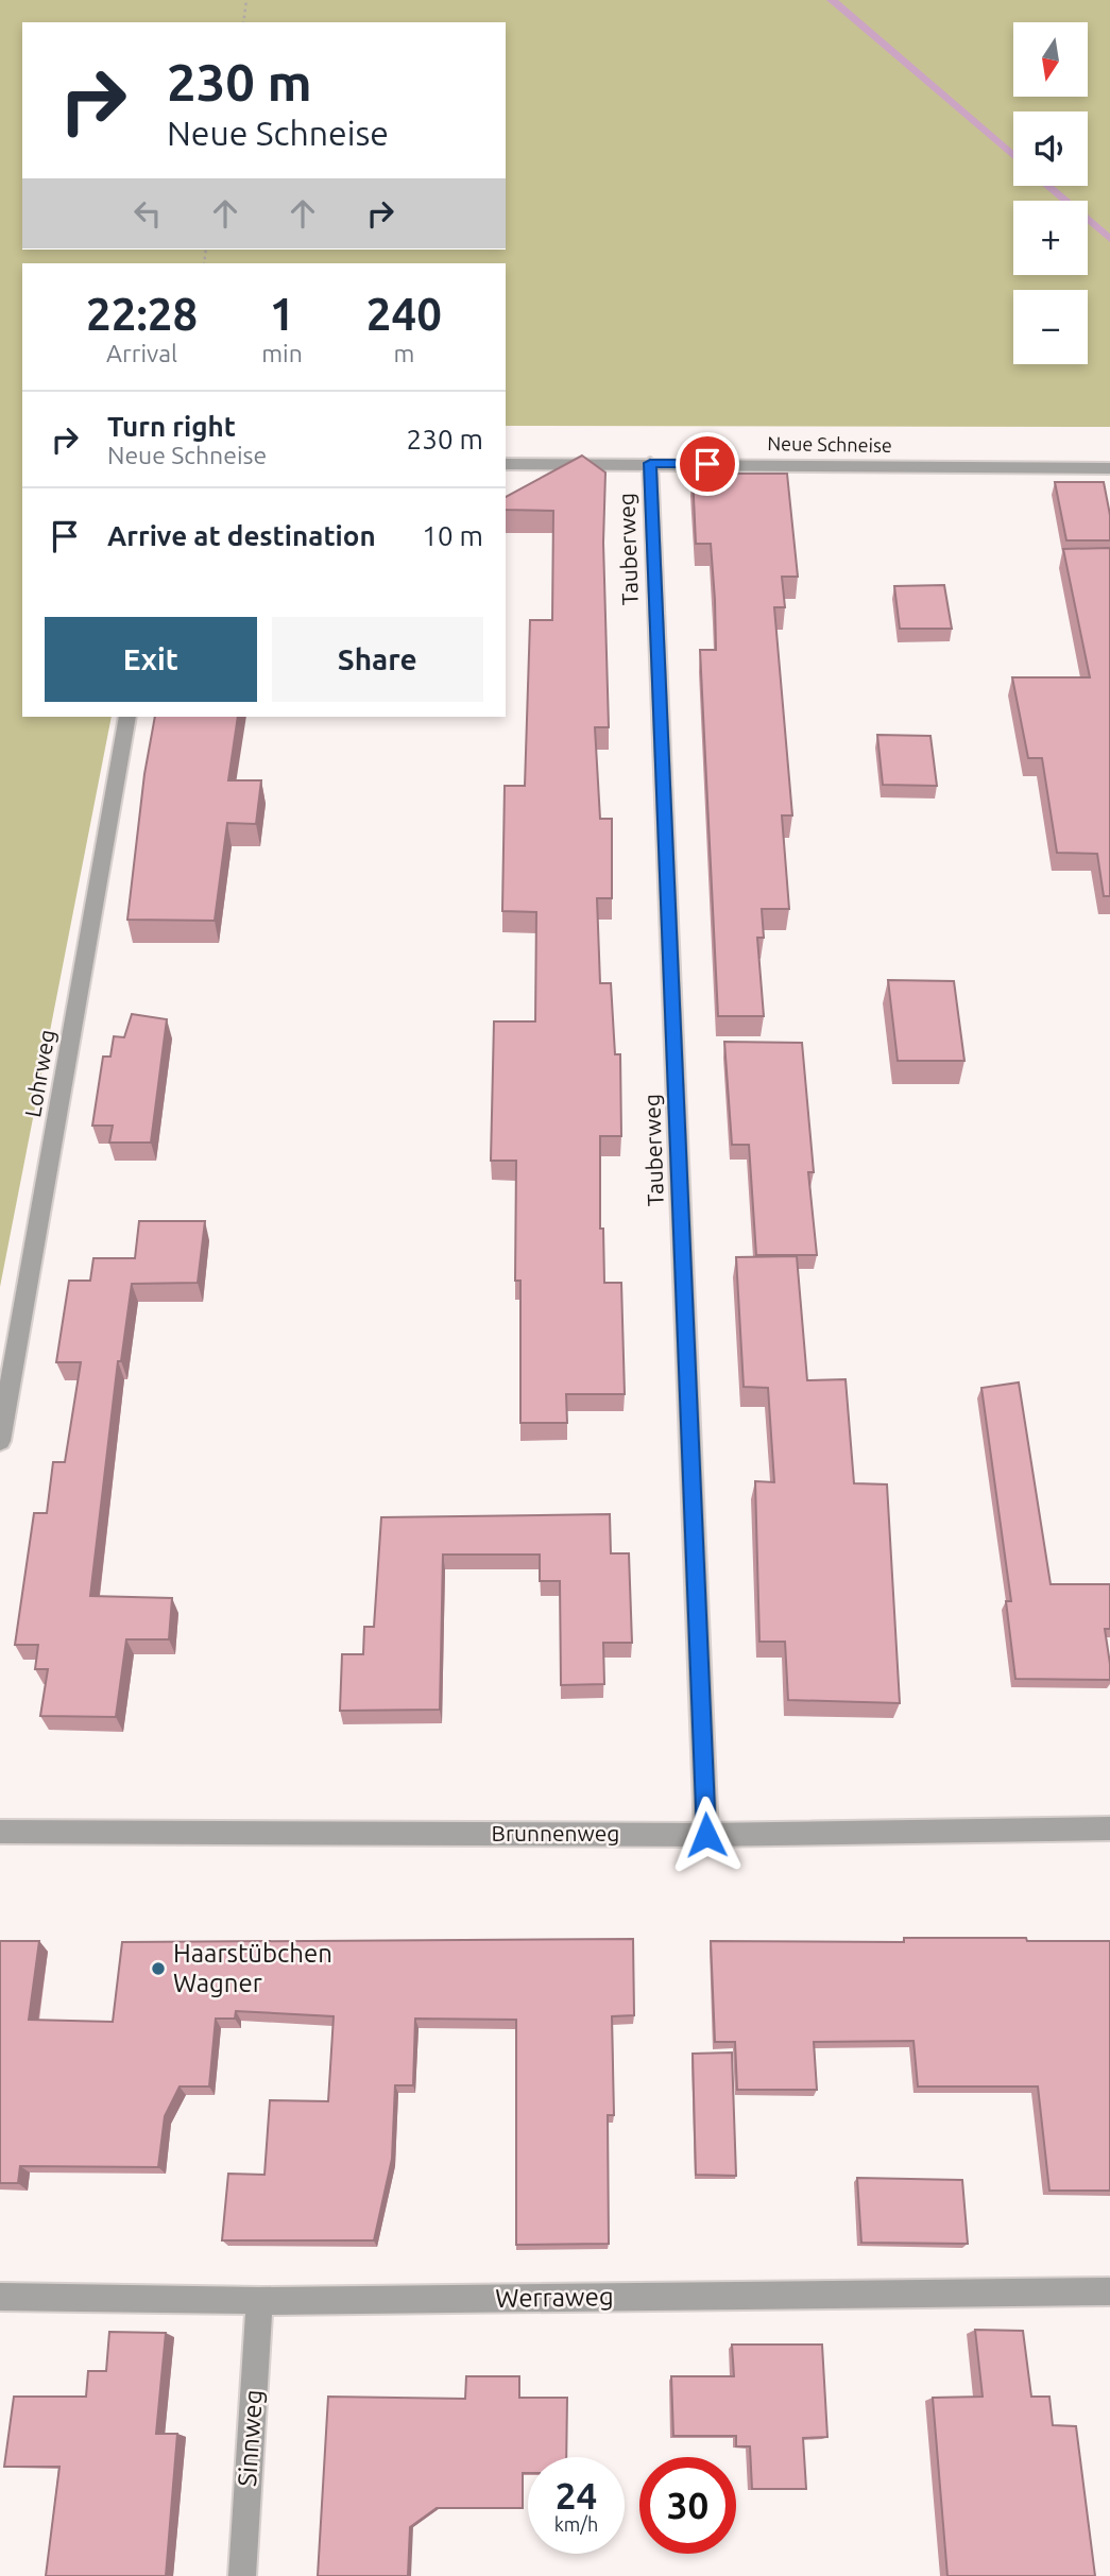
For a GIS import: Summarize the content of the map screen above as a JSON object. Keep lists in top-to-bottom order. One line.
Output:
{"streets":{"street":["Neue Schneise","Tauberweg","Lohrweg","Brunnenweg","Werraweg","Sinnweg"]},"crossings":[["Neue Schneise","Tauberweg"],["Tauberweg","Brunnenweg"],["Werraweg","Sinnweg"]],"places":["Haarstübchen Wagner"],"north":"bottom","page":{"map_buttons":["+","−"],"turn":["230 m","Neue Schneise"],"eta":["22:28","Arrival","1","min","240","m"],"list":[{"name":"Turn right","note":"Neue Schneise","value":"230 m"},{"name":"Arrive at destination","value":"10 m"}],"buttons":["Exit","Share"],"speed":"24 km/h","limit":"30"}}
